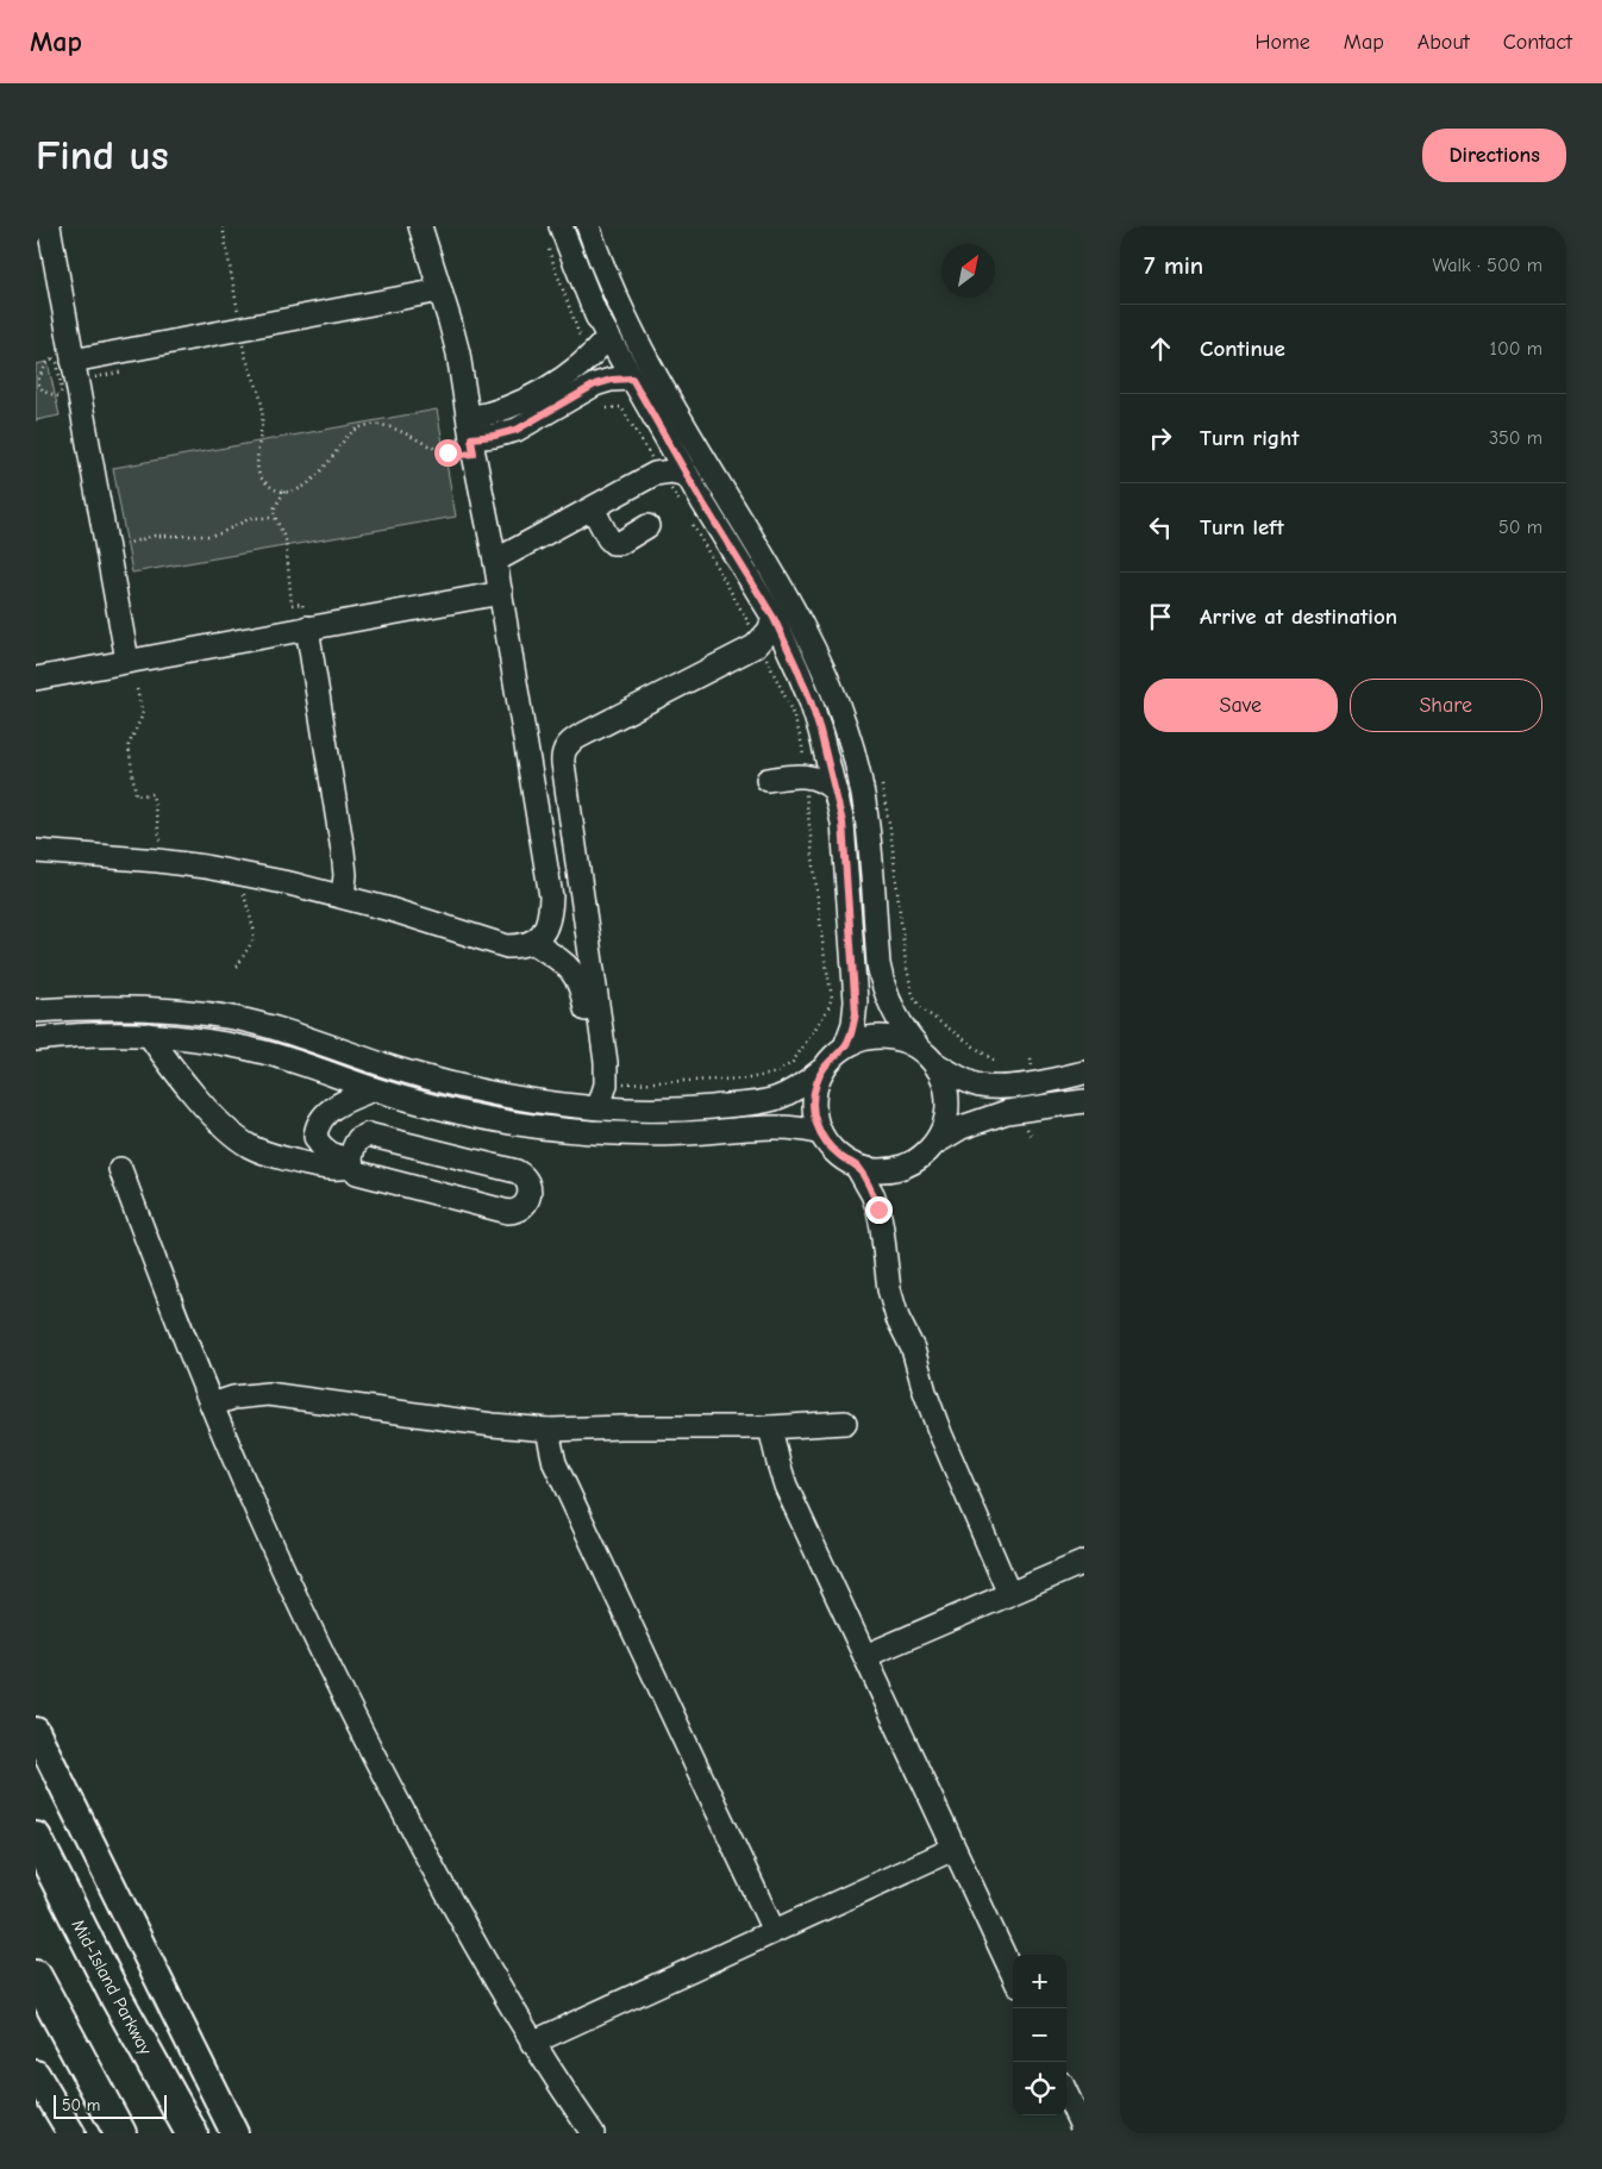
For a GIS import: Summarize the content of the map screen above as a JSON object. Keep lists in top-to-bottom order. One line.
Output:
{"streets":{"highway":["Mid-Island Parkway"]},"scale_bar":"50 m","north":"top right","page":{"header":"Map","nav":["Home","Map","About","Contact"],"buttons":["Directions",["Save","Share"]],"title":"Find us","heading":["7 min","Walk · 500 m"],"list":[["Continue","100 m"],["Turn right","350 m"],["Turn left","50 m"],"Arrive at destination"],"map_buttons":["+","−"],"scale":"50 m"}}
